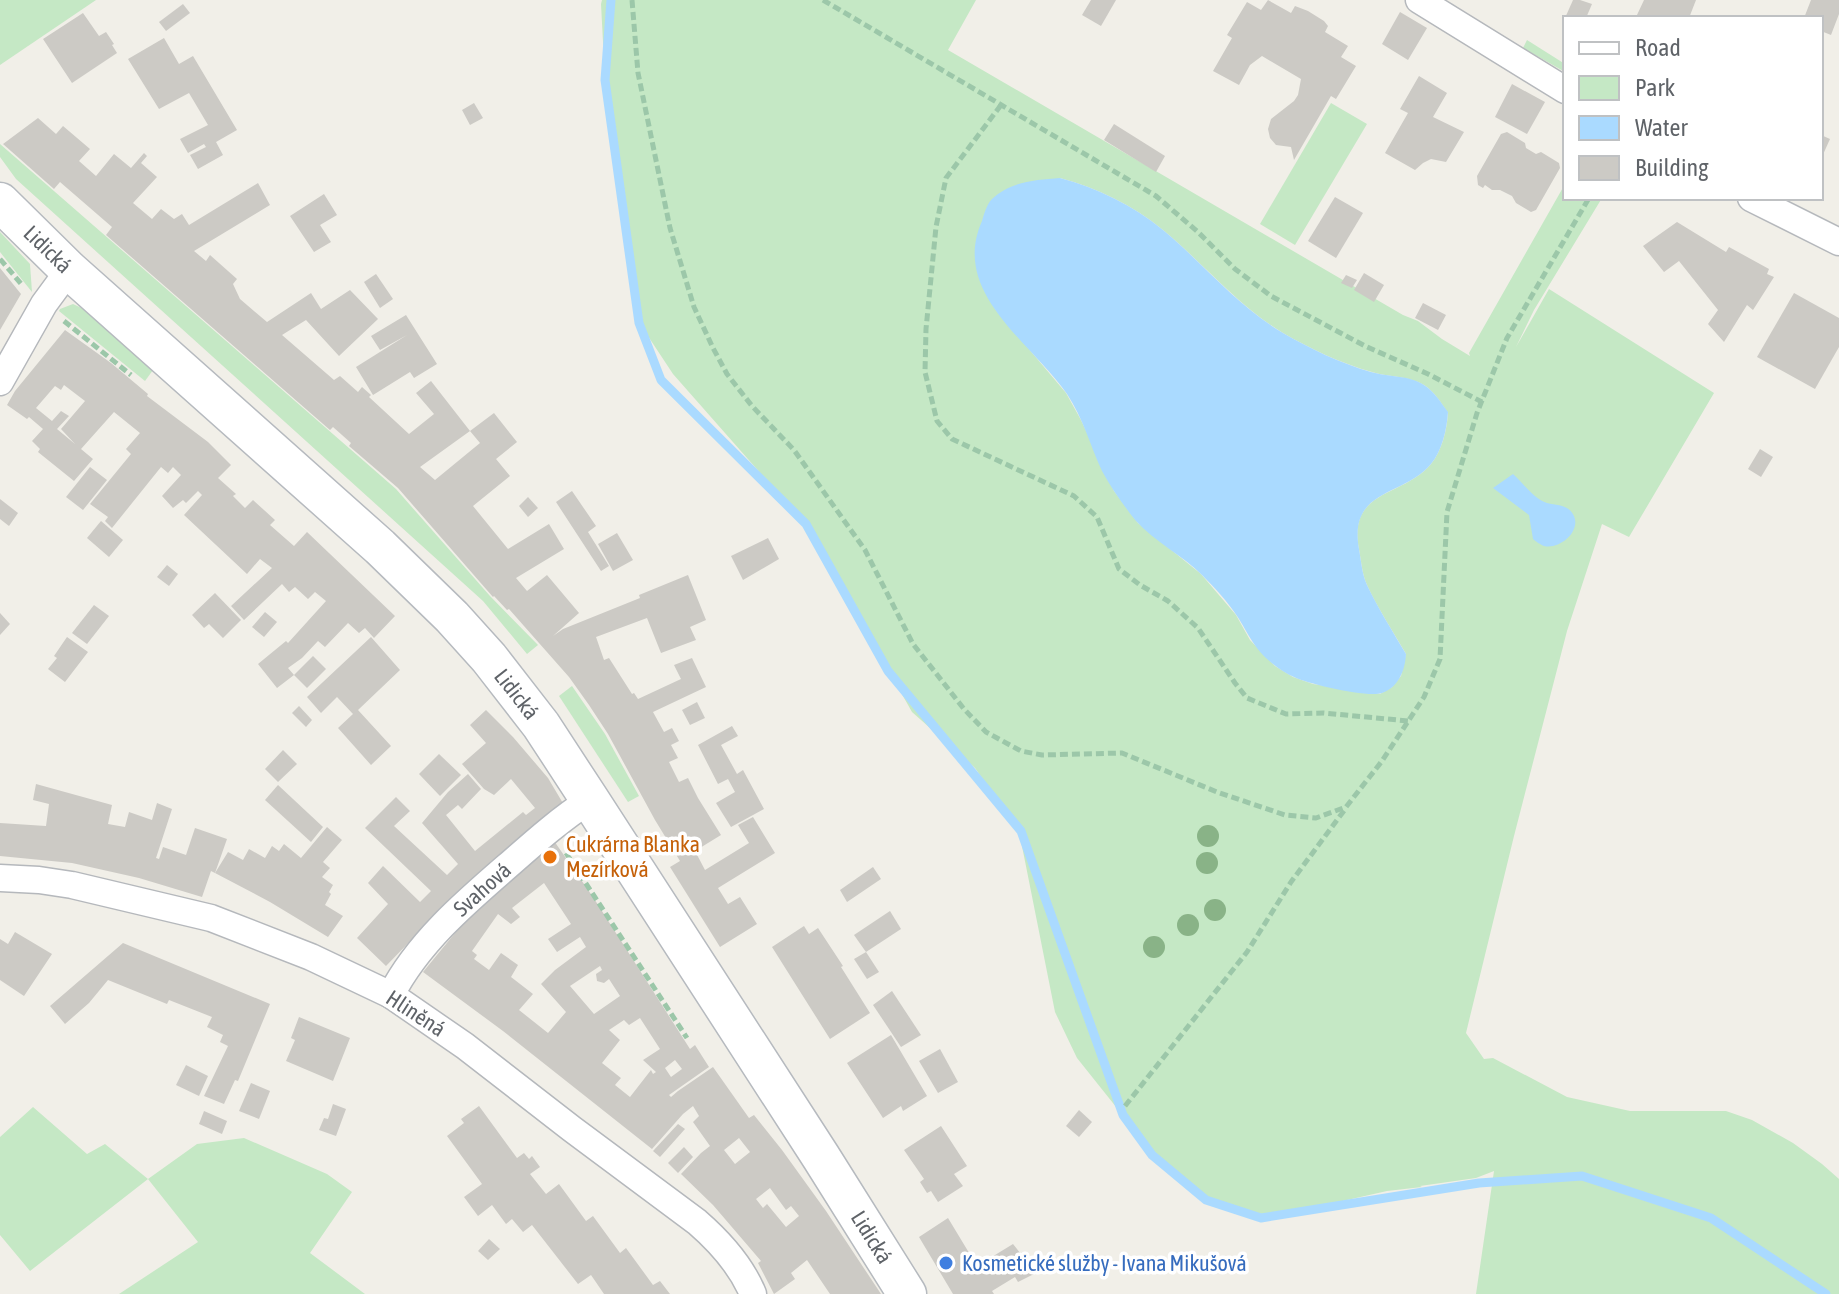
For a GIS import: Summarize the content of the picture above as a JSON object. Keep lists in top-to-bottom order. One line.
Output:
{"streets":{"main road":["Lidická"],"street":["Svahová","Hliněná"]},"crossings":[["Lidická","Svahová"],["Svahová","Hliněná"]],"places":["Cukrárna Blanka Mezírková","Kosmetické služby - Ivana Mikušová"],"legend":["Road","Park","Water","Building"]}
